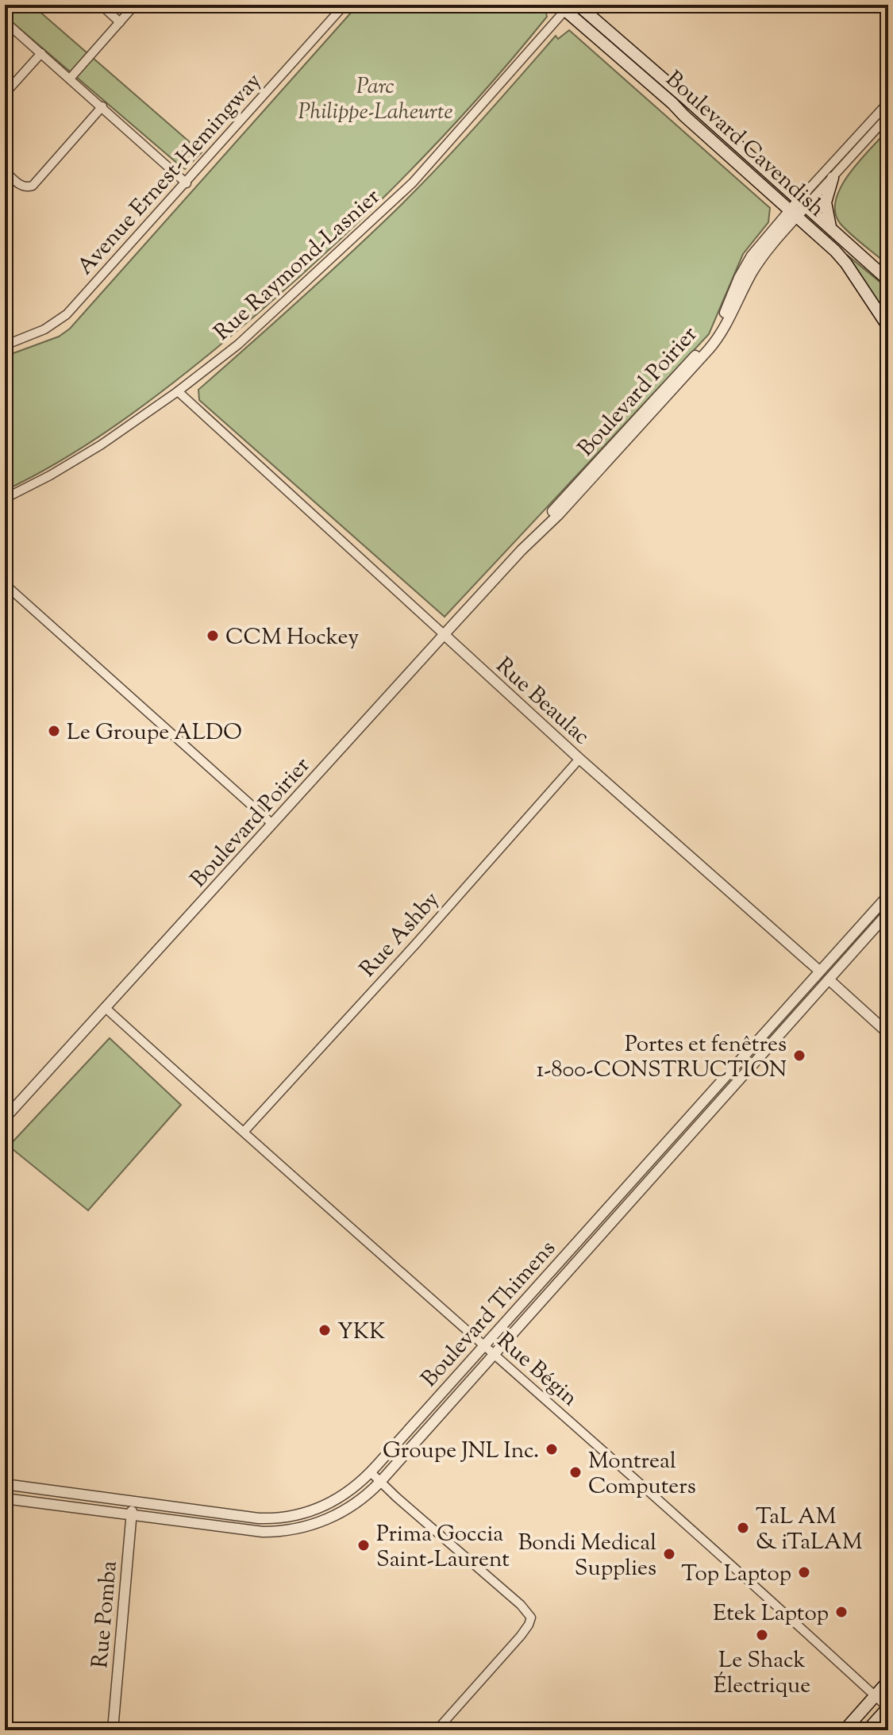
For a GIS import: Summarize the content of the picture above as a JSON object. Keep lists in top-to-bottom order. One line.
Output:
{"streets":{"main road":["Boulevard Cavendish"],"street":["Avenue Ernest-Hemingway","Rue Raymond-Lasnier","Boulevard Poirier","Rue Beaulac","Rue Ashby","Boulevard Thimens","Rue Bégin","Rue Pomba"]},"crossings":[["Boulevard Cavendish","Rue Raymond-Lasnier"],["Boulevard Cavendish","Boulevard Poirier"],["Rue Raymond-Lasnier","Rue Beaulac"],["Boulevard Poirier","Rue Beaulac"],["Boulevard Poirier","Rue Bégin"],["Rue Beaulac","Rue Ashby"],["Rue Beaulac","Boulevard Thimens"],["Rue Ashby","Rue Bégin"],["Boulevard Thimens","Rue Bégin"],["Boulevard Thimens","Rue Pomba"]],"parks":["Parc Philippe-Laheurte"],"places":["CCM Hockey","Le Groupe ALDO","Portes et fenêtres 1-800-CONSTRUCTION","YKK","Groupe JNL Inc.","Montreal Computers","TaL AM & iTaLAM","Prima Goccia Saint-Laurent","Bondi Medical Supplies","Top Laptop","Etek Laptop","Le Shack Électrique"]}
